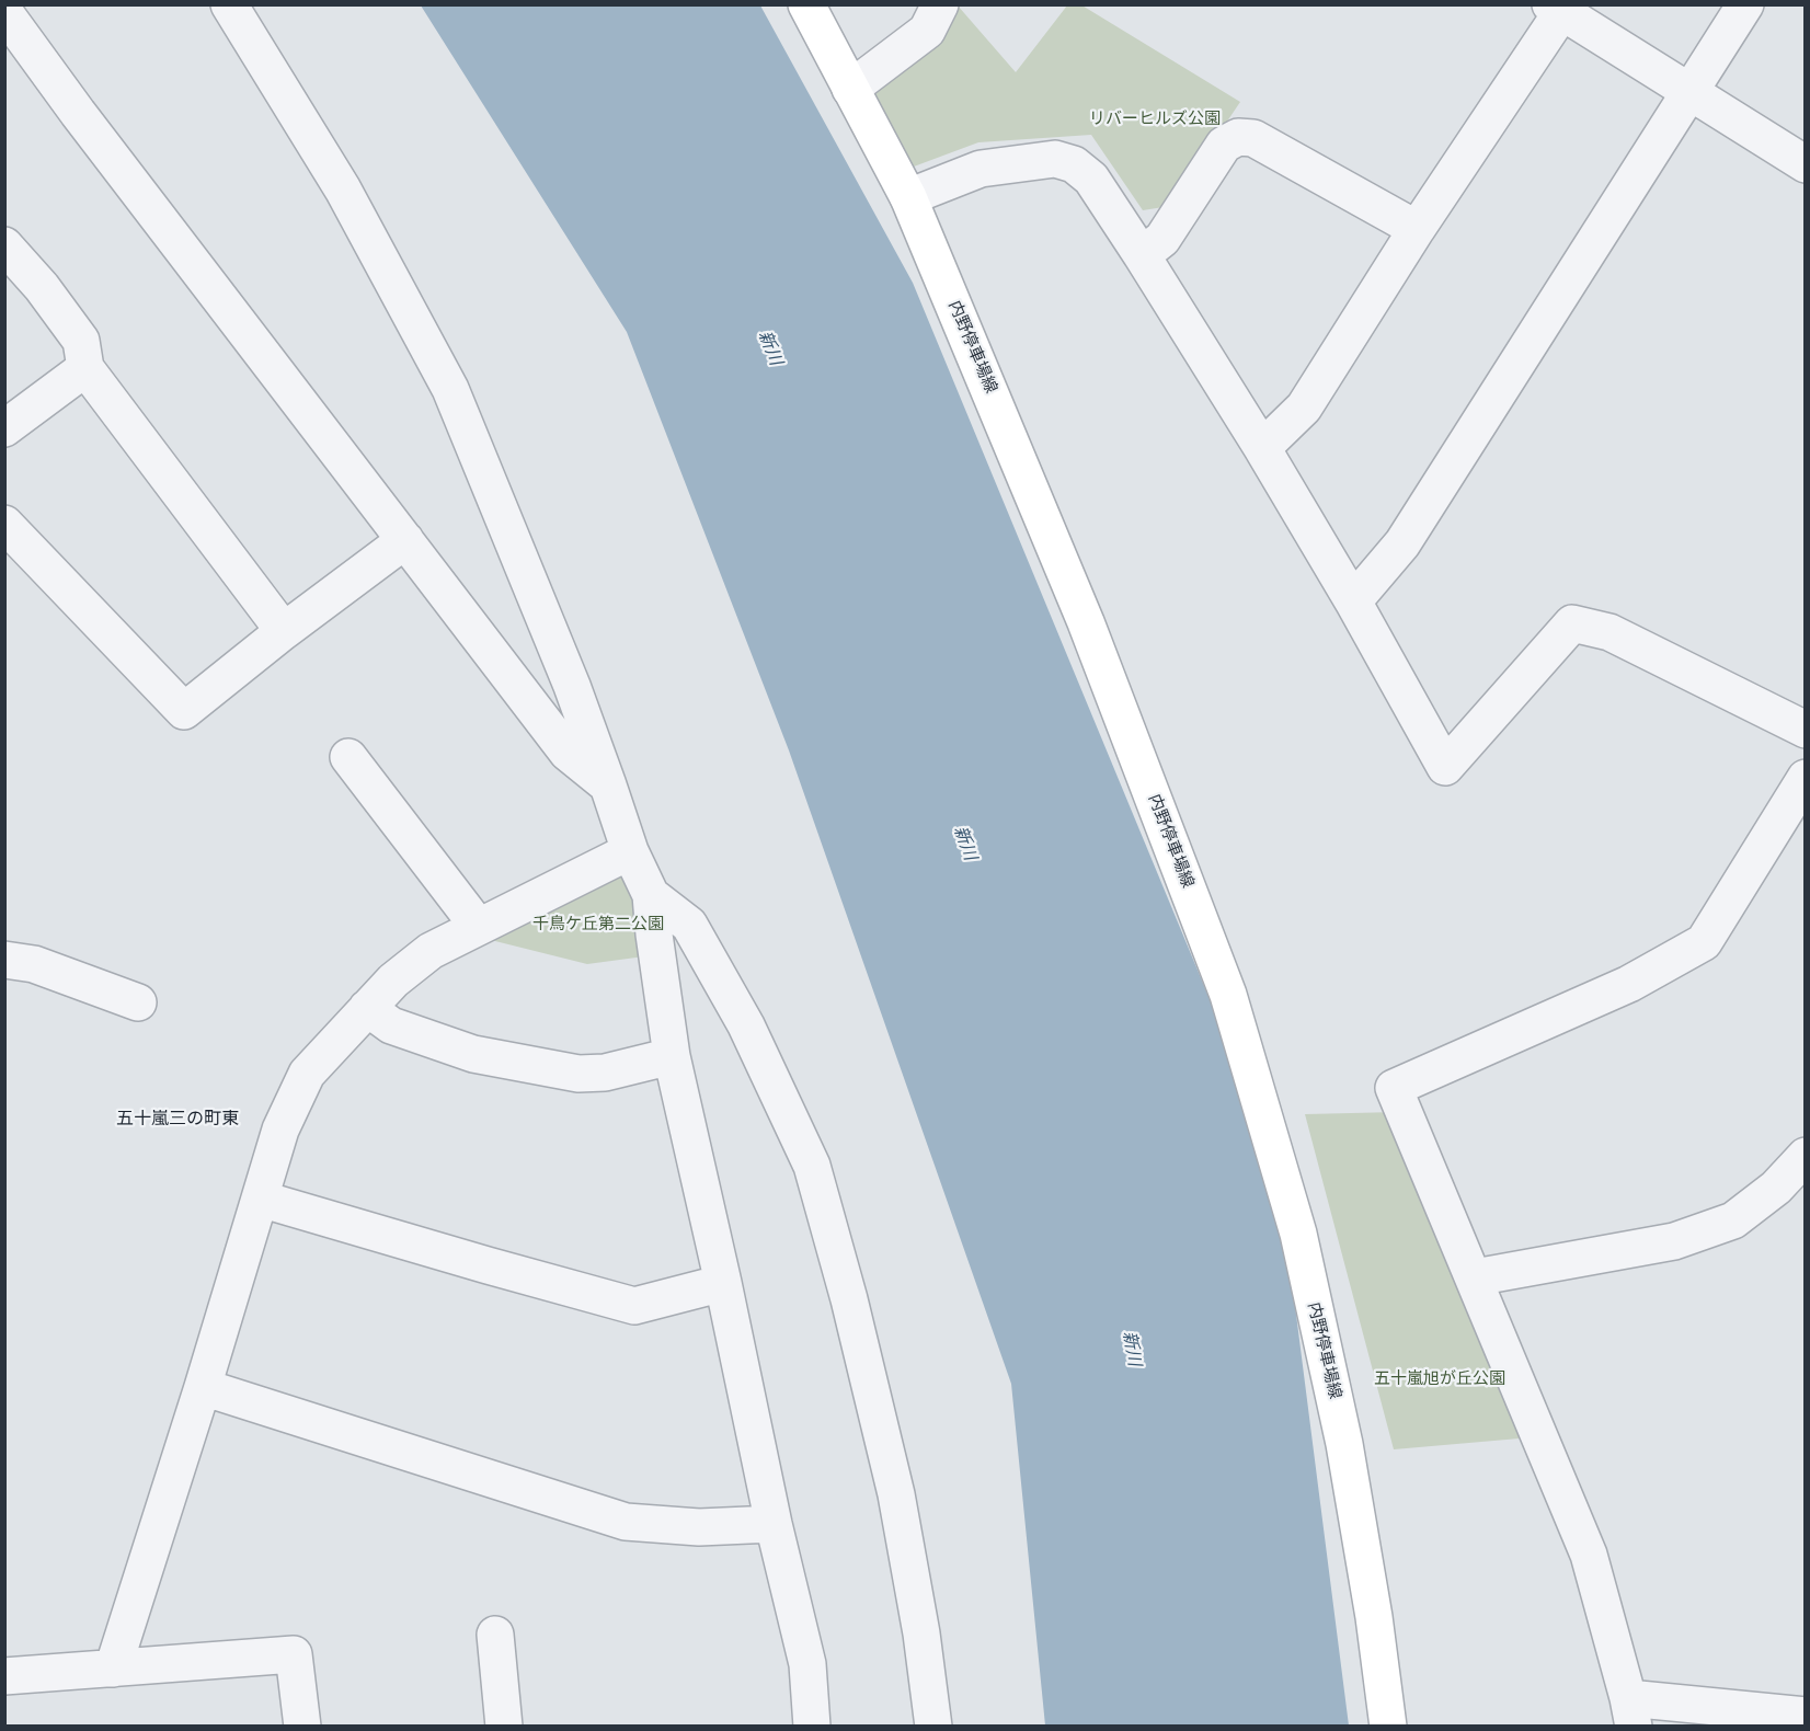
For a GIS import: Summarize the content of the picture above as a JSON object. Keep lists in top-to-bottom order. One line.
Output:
{"streets":{"main road":["内野停車場線"]},"districts":["五十嵐三の町東"],"water":["新川"],"parks":["リバーヒルズ公園","千鳥ケ丘第二公園","五十嵐旭が丘公園"]}
